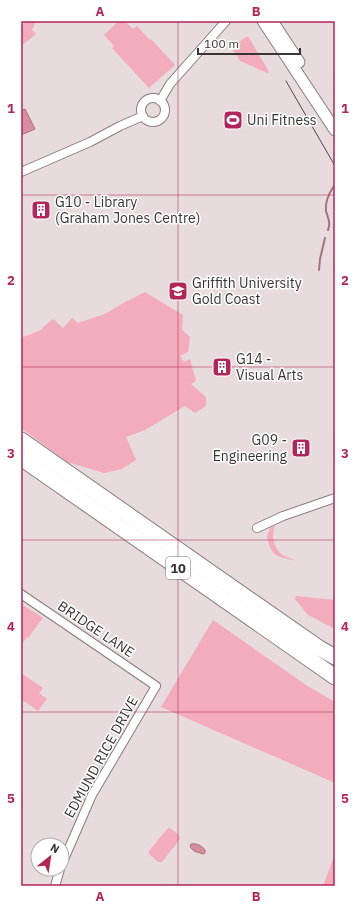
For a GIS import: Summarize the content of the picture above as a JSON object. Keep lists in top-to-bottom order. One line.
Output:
{"streets":{"highway":["10"],"street":["BRIDGE LANE","EDMUND RICE DRIVE"]},"crossings":[["BRIDGE LANE","EDMUND RICE DRIVE"]],"places":{"sports":["Uni Fitness"],"building":["G10 - Library (Graham Jones Centre)","G14 - Visual Arts","G09 - Engineering"],"school or university":["Griffith University Gold Coast"]},"scale_bar":"100 m","north":"top right","grid":{"columns":["A","B"],"rows":["1","2","3","4","5"]}}
